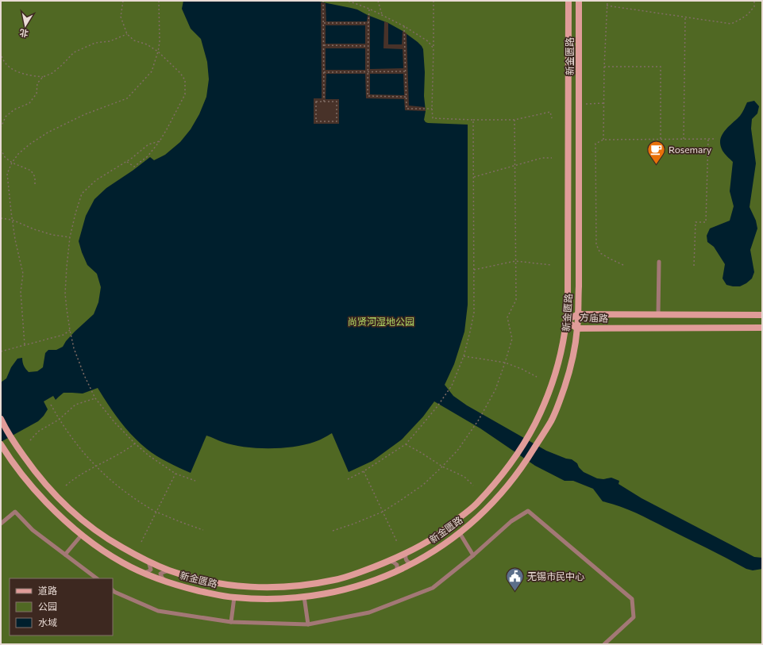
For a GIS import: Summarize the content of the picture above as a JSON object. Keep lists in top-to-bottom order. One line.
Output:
{"streets":{"street":["新金匮路","方庙路"]},"crossings":[["新金匮路","方庙路"]],"parks":["尚贤河湿地公园"],"places":{"cafe":["Rosemary"],"public building":["无锡市民中心"]},"legend":["道路","公园","水域"],"north":"bottom"}
